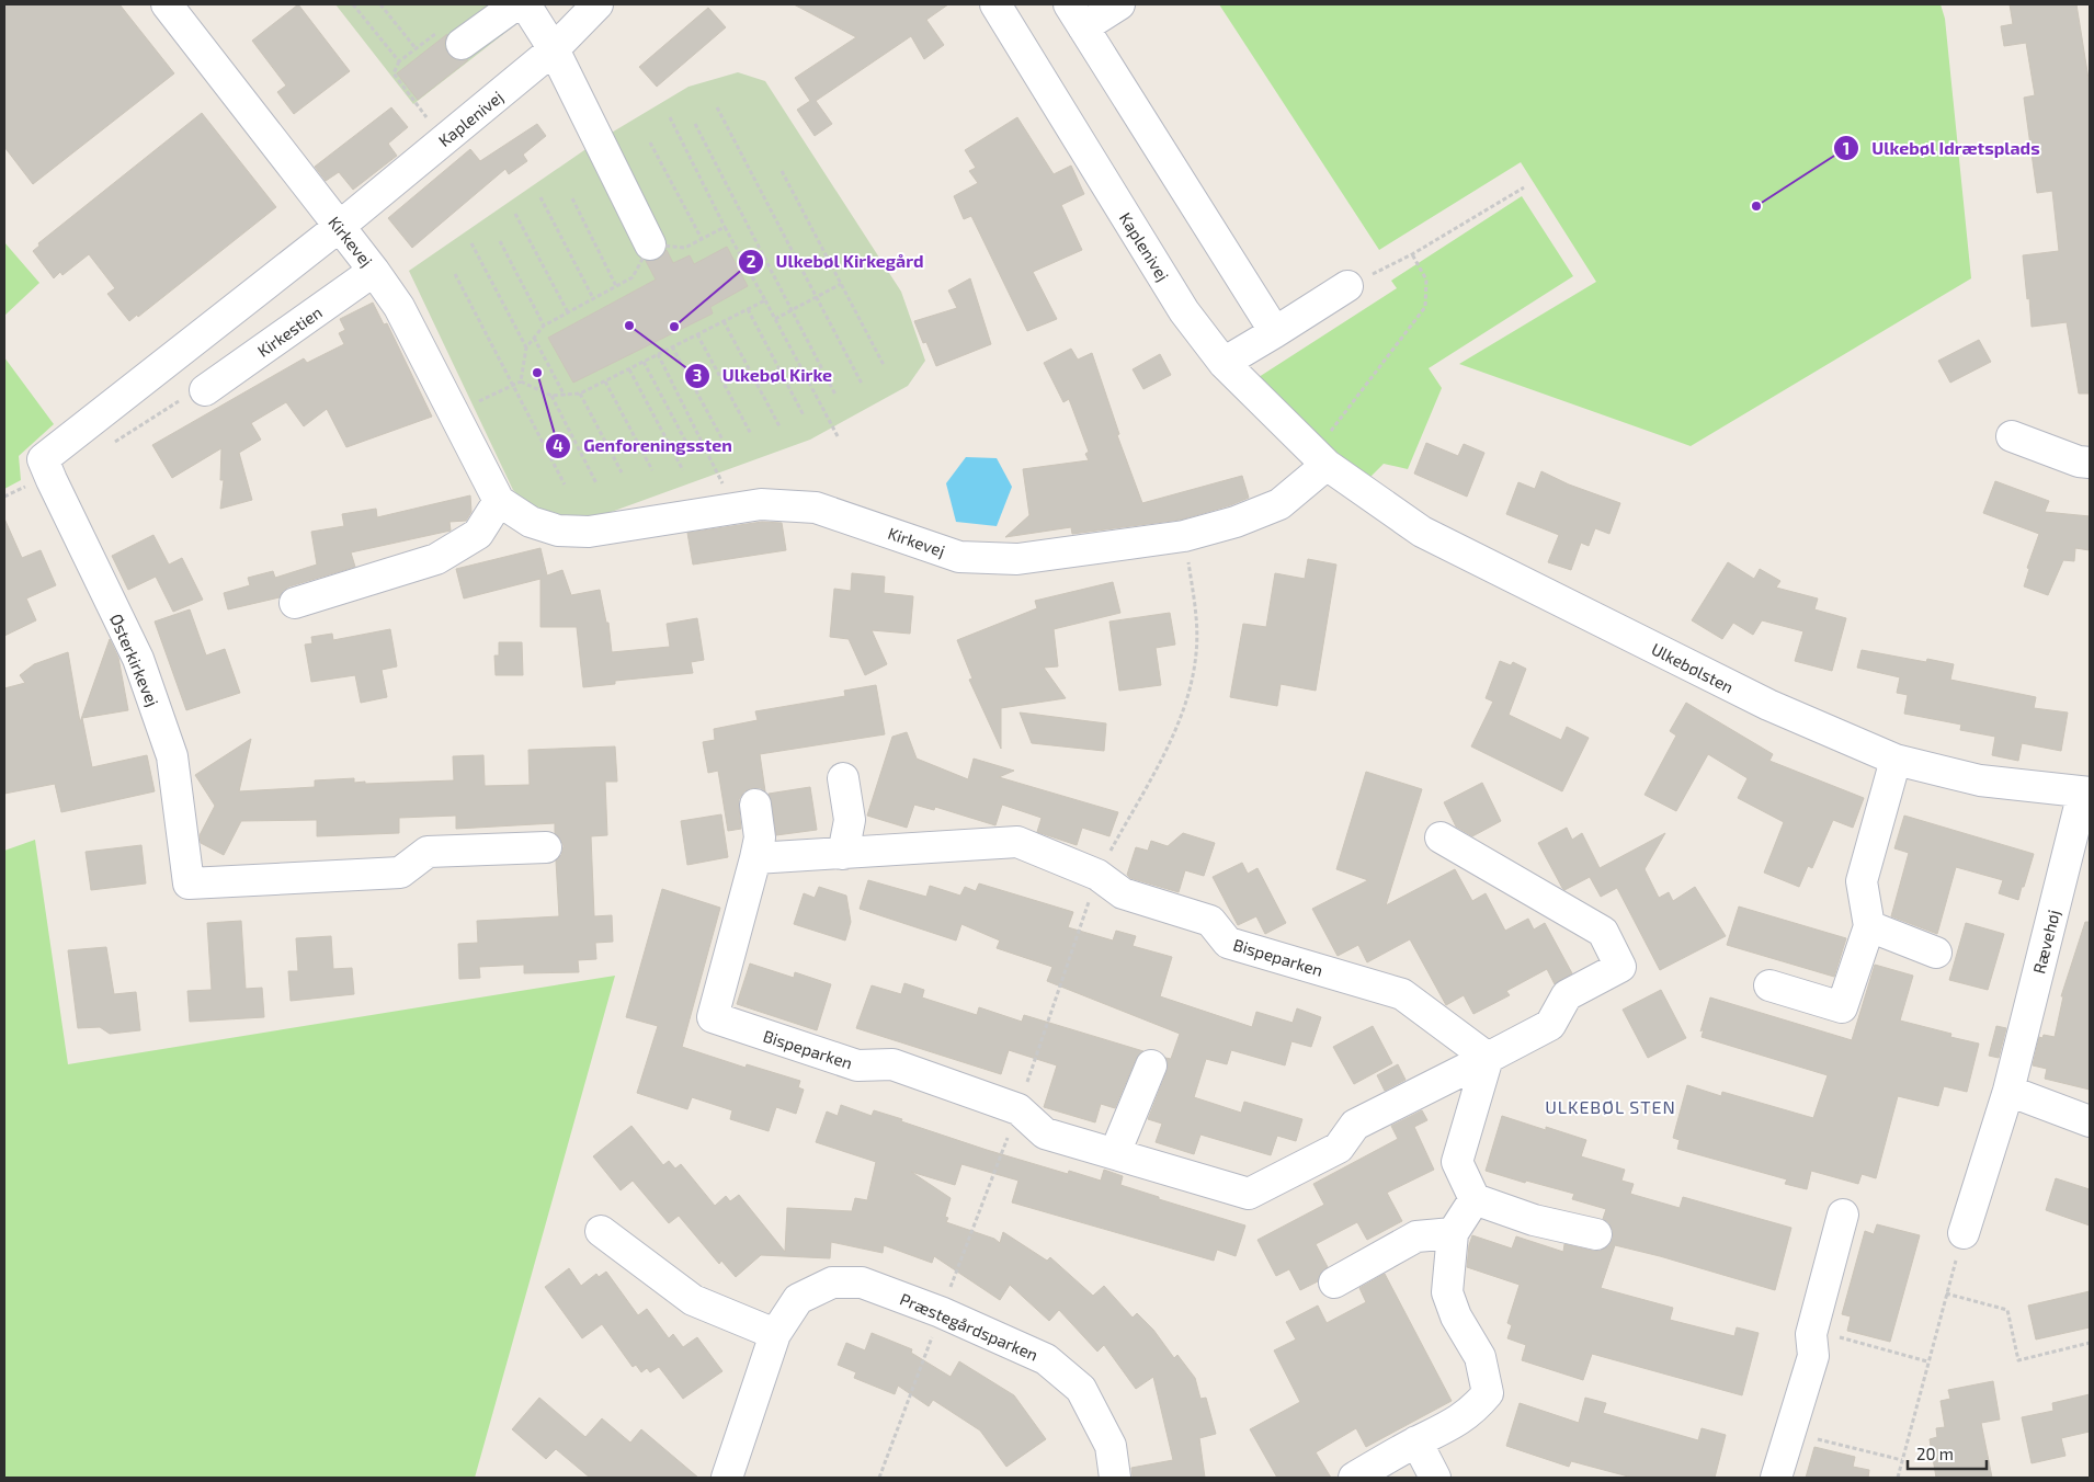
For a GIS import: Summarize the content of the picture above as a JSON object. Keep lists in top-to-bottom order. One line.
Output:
{"streets":{"street":["Kaplenivej","Kirkevej","Kirkestien","Østerkirkevej","Ulkebølsten","Rævehøj","Bispeparken","Præstegårdsparken"]},"crossings":[["Kaplenivej","Kirkevej"],["Kaplenivej","Østerkirkevej"],["Kaplenivej","Ulkebølsten"],["Kirkevej","Kirkestien"],["Kirkevej","Østerkirkevej"],["Kirkevej","Ulkebølsten"],["Ulkebølsten","Rævehøj"]],"districts":["ULKEBØL STEN"],"places":["Ulkebøl Idrætsplads","Ulkebøl Kirke","Ulkebøl Kirkegård","Genforeningssten"],"scale_bar":"20 m"}
